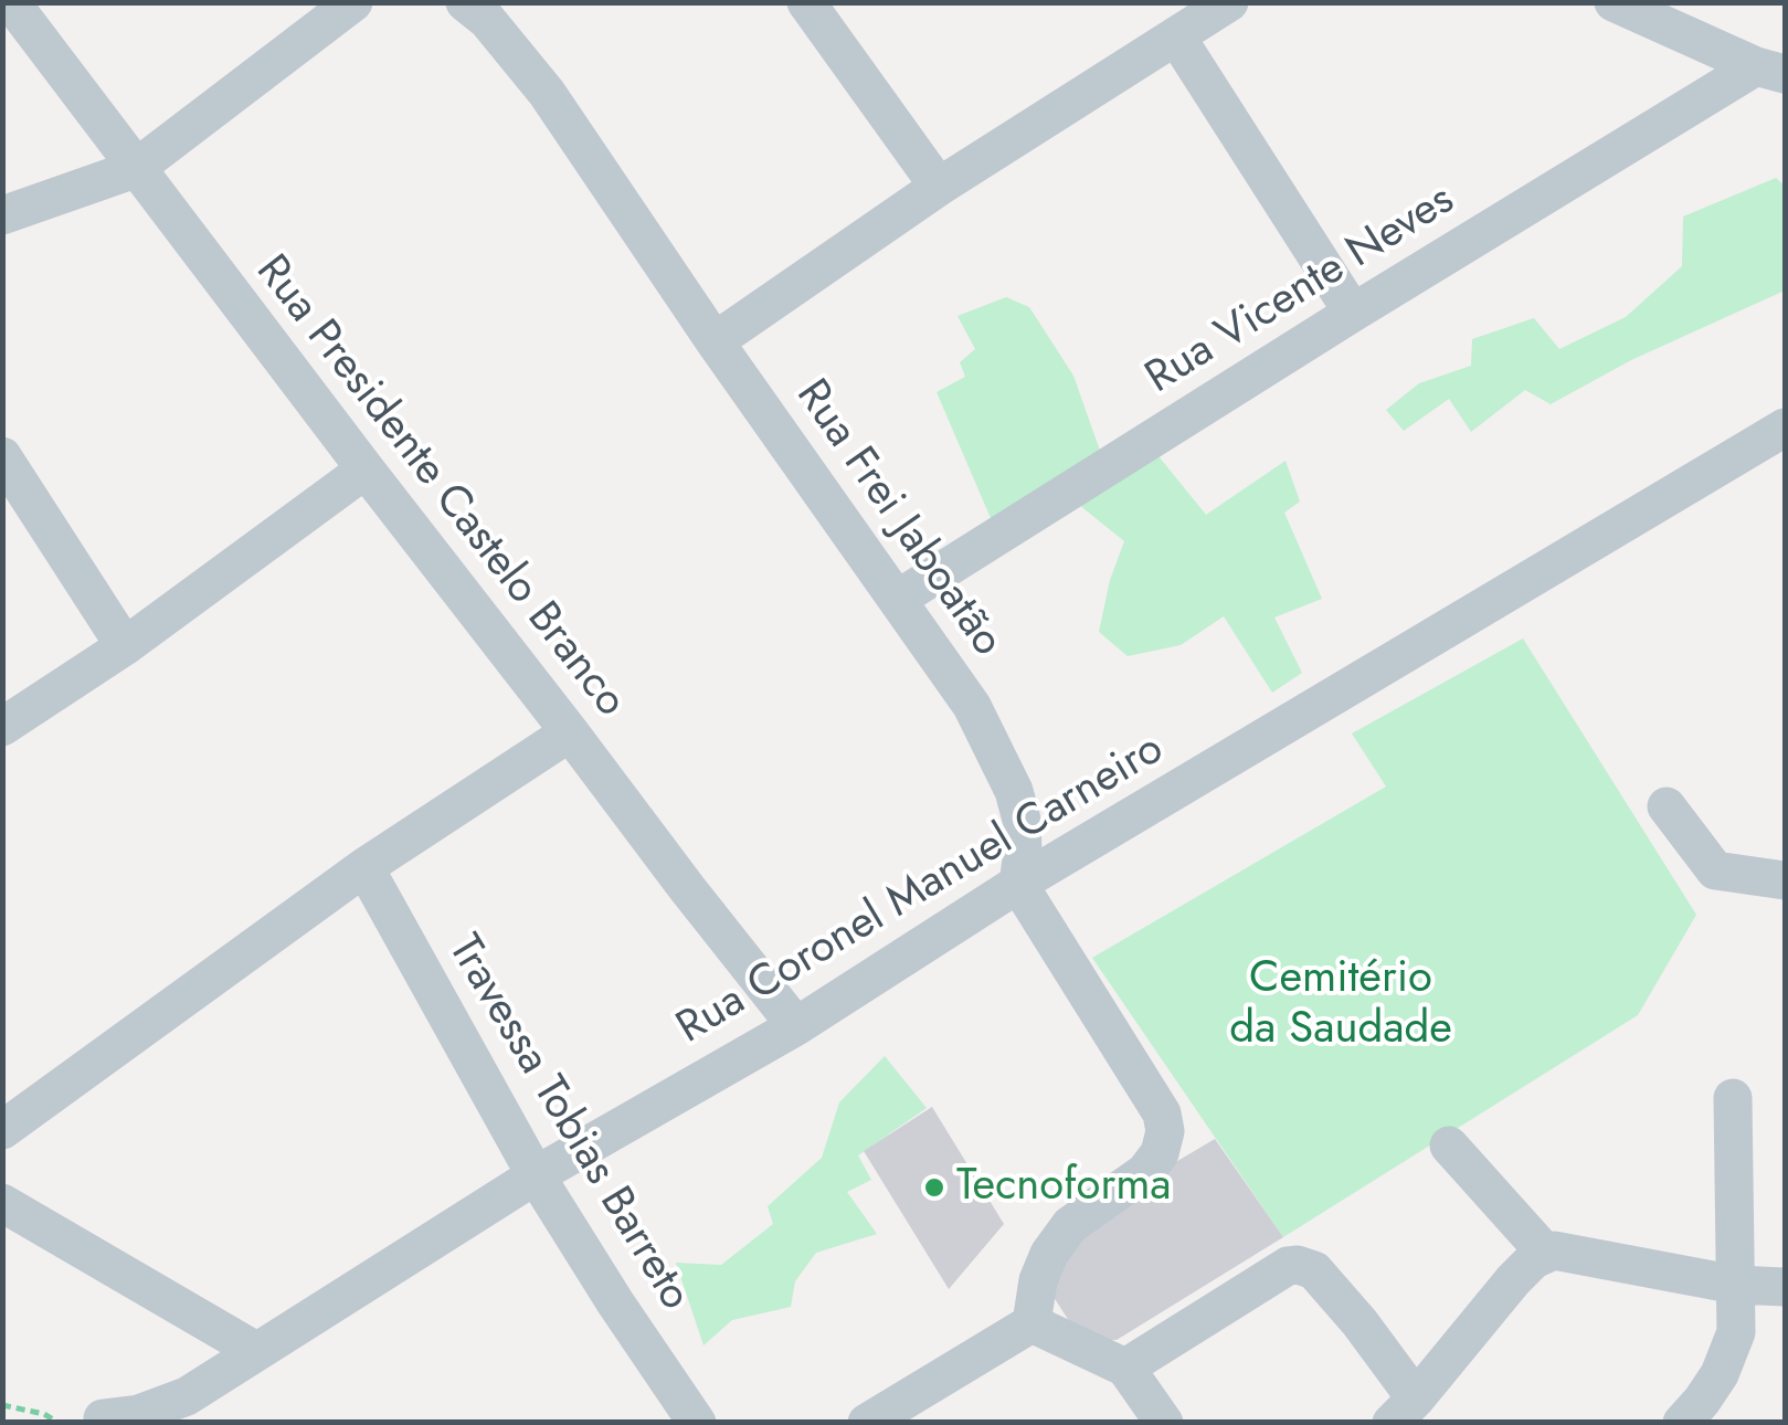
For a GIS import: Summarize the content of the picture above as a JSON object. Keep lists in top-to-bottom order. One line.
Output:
{"streets":{"street":["Rua Vicente Neves","Rua Presidente Castelo Branco","Rua Frei Jaboatão","Rua Coronel Manuel Carneiro","Travessa Tobias Barreto"]},"crossings":[["Rua Vicente Neves","Rua Frei Jaboatão"],["Rua Presidente Castelo Branco","Rua Coronel Manuel Carneiro"],["Rua Frei Jaboatão","Rua Coronel Manuel Carneiro"],["Rua Coronel Manuel Carneiro","Travessa Tobias Barreto"]],"parks":["Cemitério da Saudade"],"places":["Tecnoforma"]}
